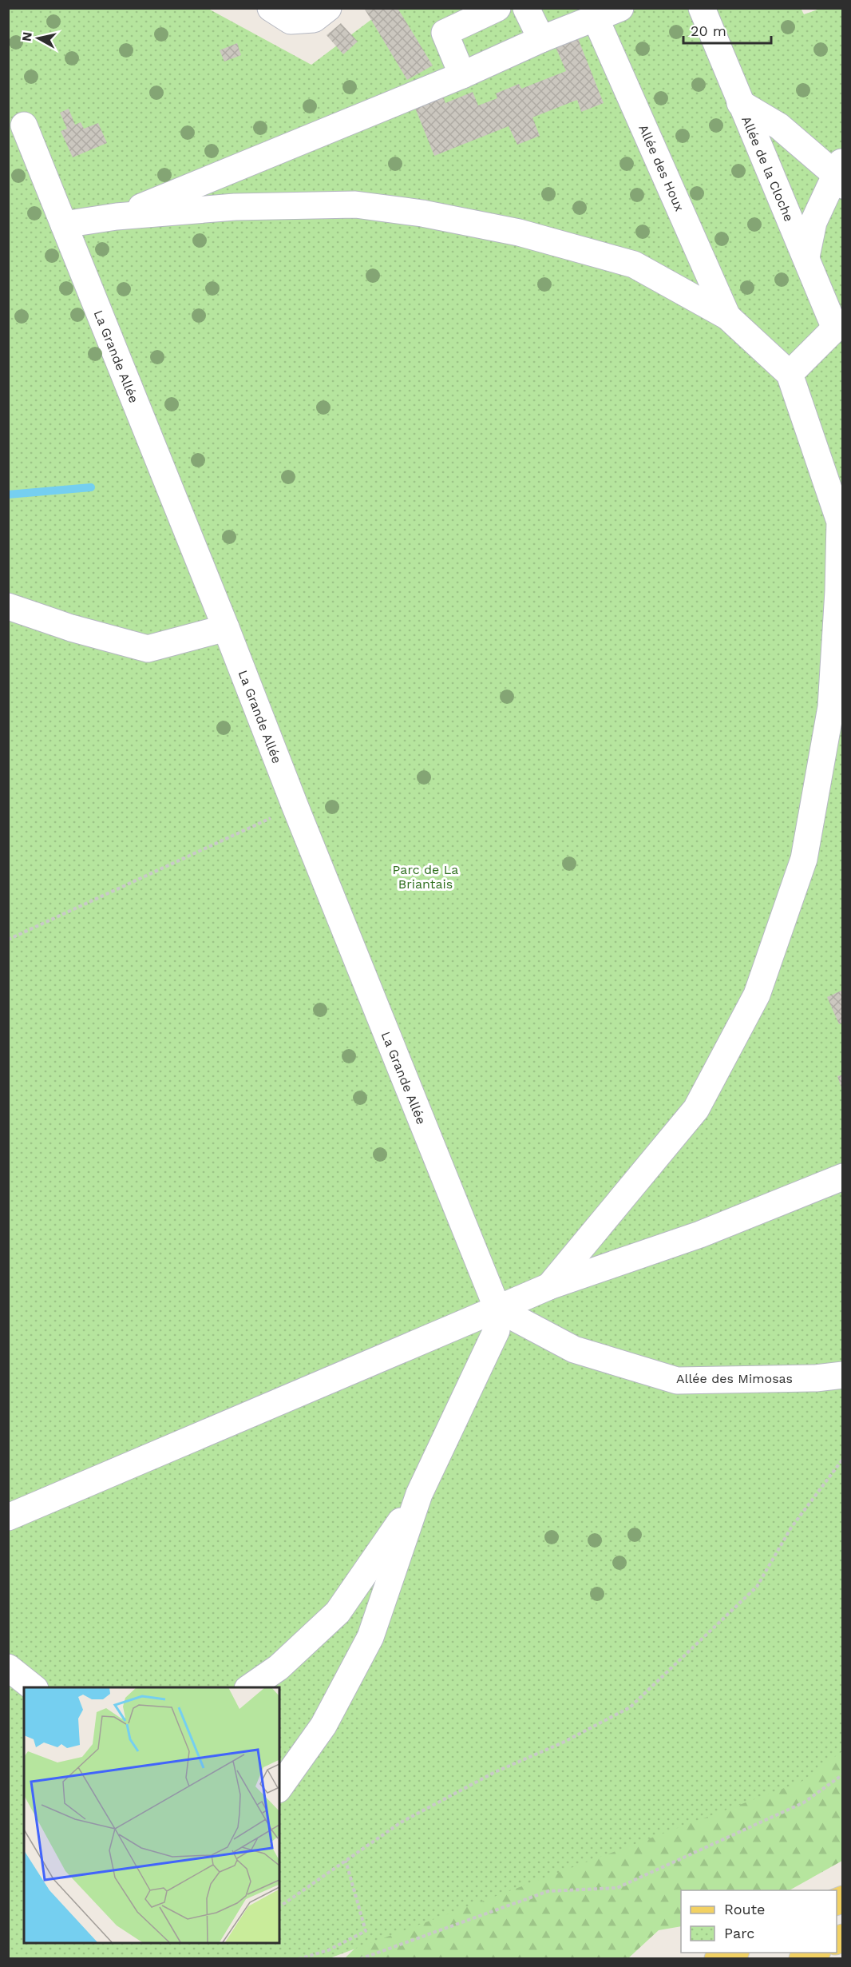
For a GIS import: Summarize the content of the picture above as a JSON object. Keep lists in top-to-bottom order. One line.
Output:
{"streets":{"lane":["Allée des Houx","Allée de la Cloche","La Grande Allée","Allée des Mimosas"]},"crossings":[["La Grande Allée","Allée des Mimosas"]],"parks":["Parc de La Briantais"],"legend":["Route","Parc"],"scale_bar":"20 m","north":"left"}
